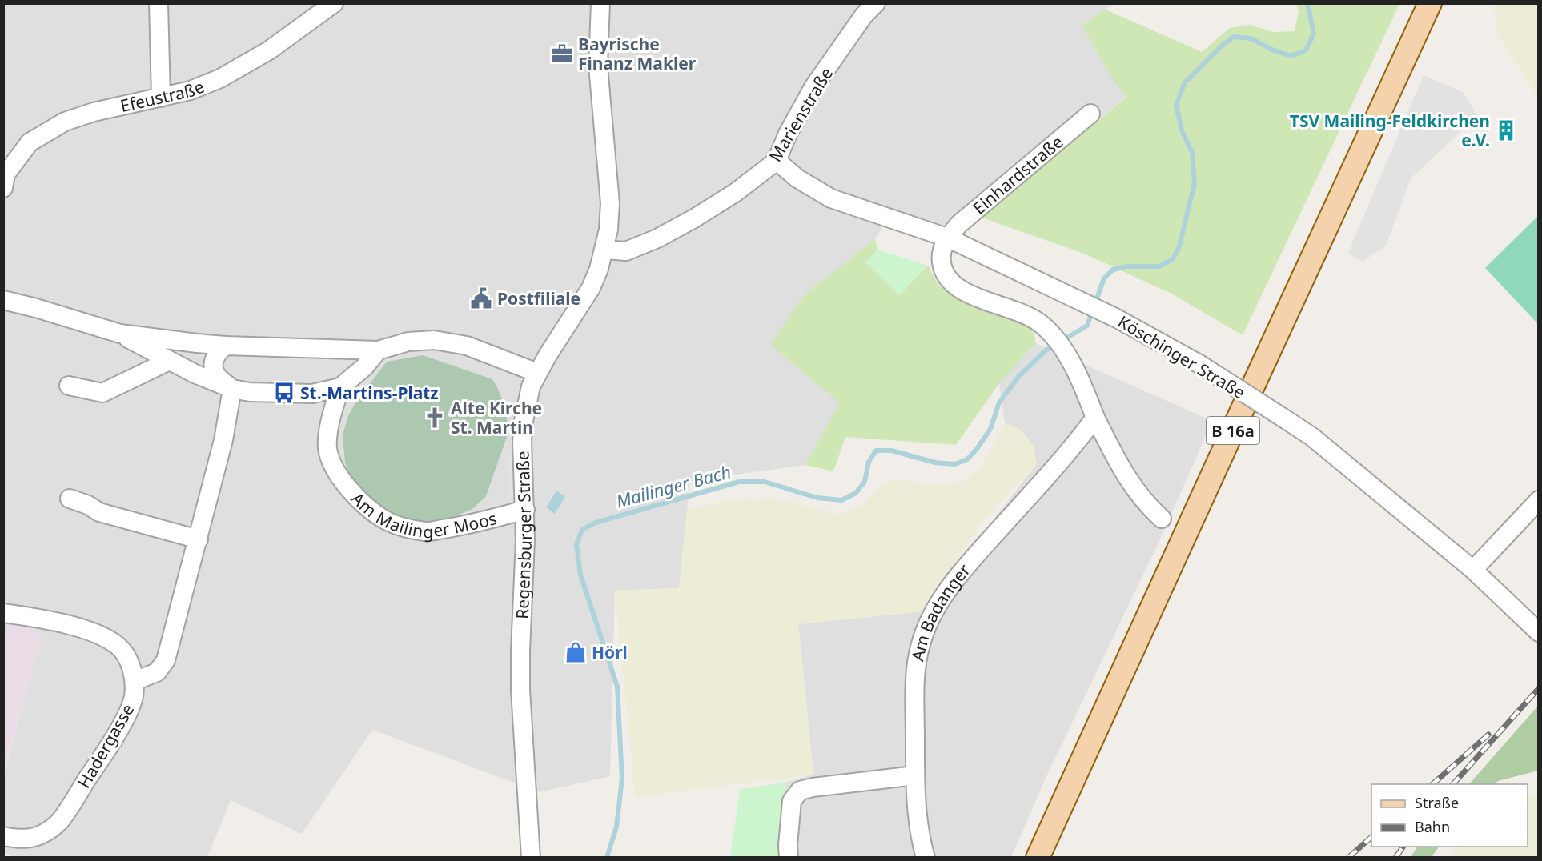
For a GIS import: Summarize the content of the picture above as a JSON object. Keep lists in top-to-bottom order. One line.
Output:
{"streets":{"main road":["B 16a"],"street":["Efeustraße","Marienstraße","Einhardstraße","Köschinger Straße","Am Mailinger Moos","Regensburger Straße","Am Badanger","Hadergasse"]},"crossings":[["Marienstraße","Köschinger Straße"],["Marienstraße","Regensburger Straße"],["Einhardstraße","Köschinger Straße"],["Am Mailinger Moos","Regensburger Straße"]],"water":["Mailinger Bach"],"places":{"office":["Bayrische Finanz Makler"],"building":["TSV Mailing-Feldkirchen e.V."],"public building":["Postfiliale"],"bus stop":["St.-Martins-Platz"],"church":["Alte Kirche St. Martin"],"shop":["Hörl"]},"legend":["Straße","Bahn"]}
